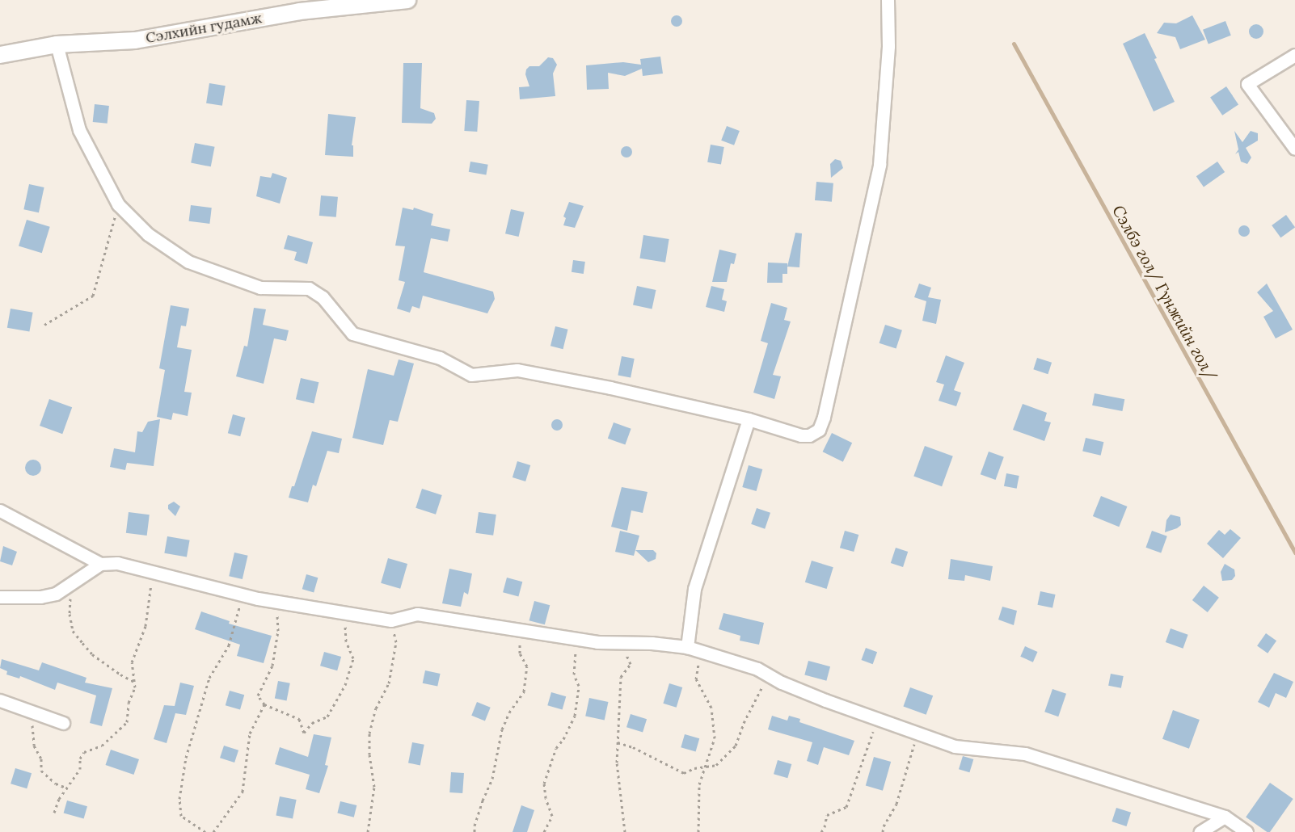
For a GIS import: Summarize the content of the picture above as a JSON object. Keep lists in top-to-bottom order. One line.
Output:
{"streets":{"main road":["Сэлхийн гудамж"]},"water":["Сэлбэ гол/ Гүнжийн гол/"]}
